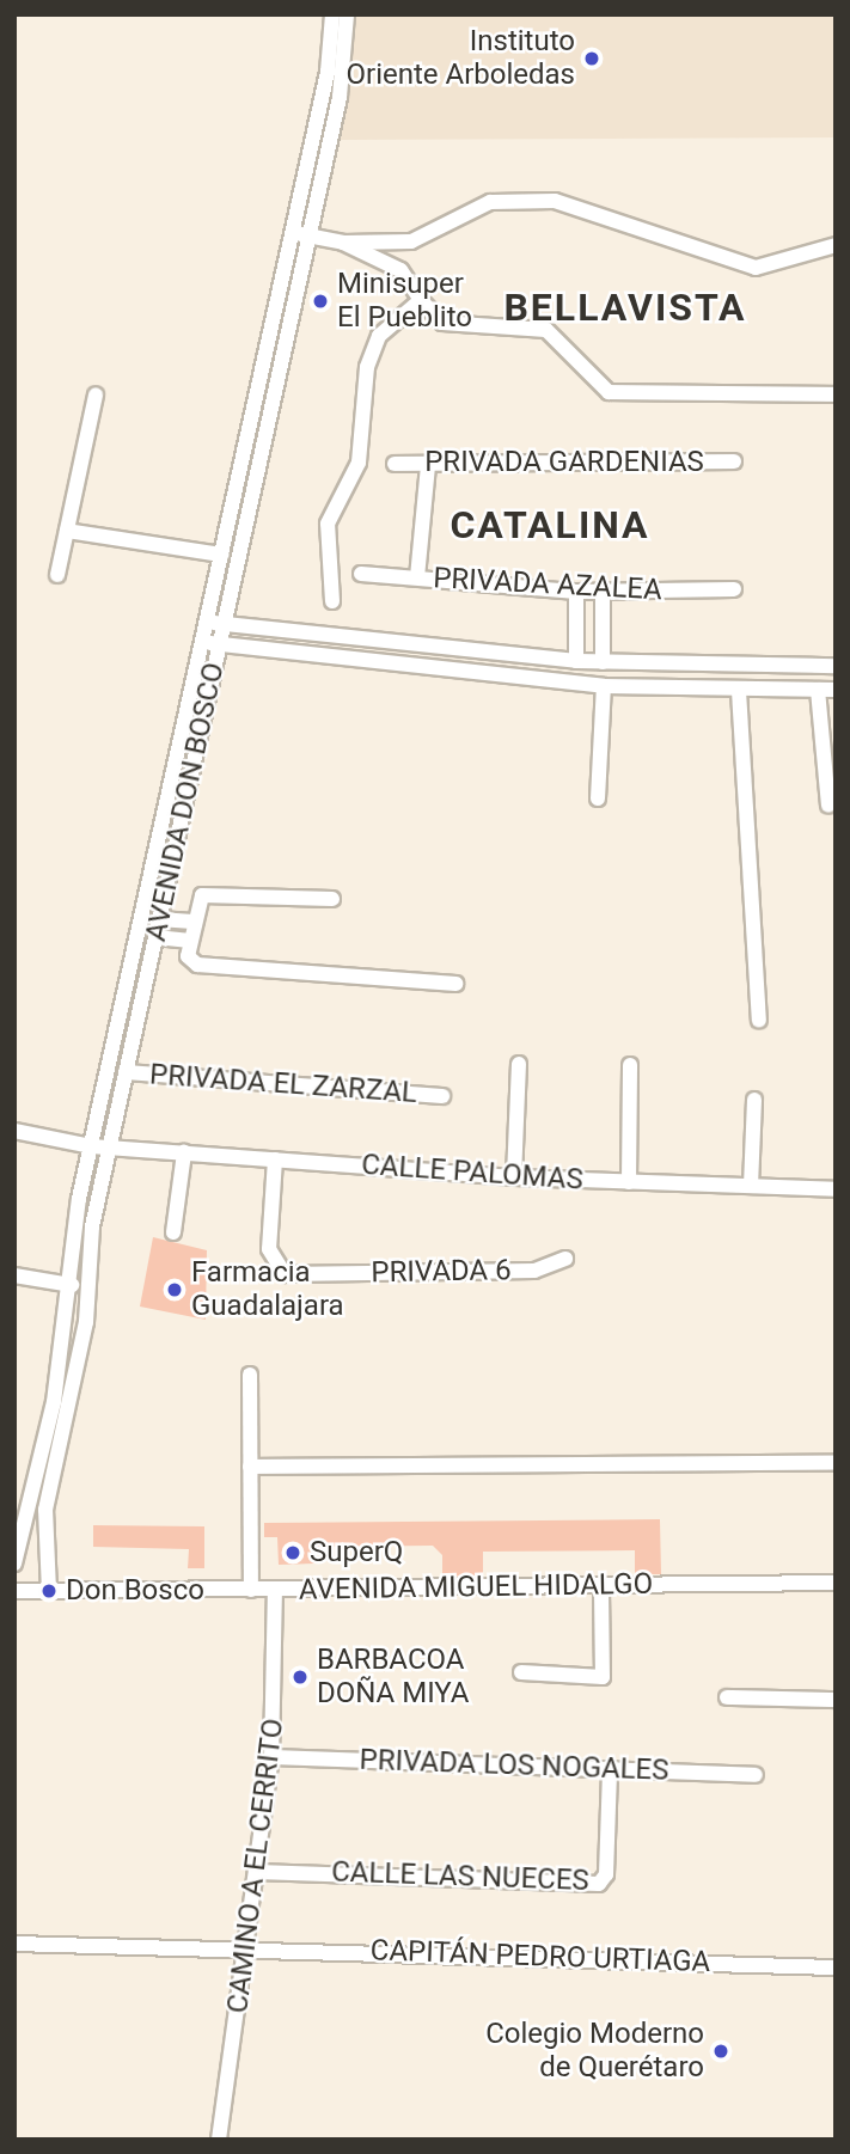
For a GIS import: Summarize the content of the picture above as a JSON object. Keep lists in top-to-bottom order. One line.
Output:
{"streets":{"street":["PRIVADA GARDENIAS","PRIVADA AZALEA","AVENIDA DON BOSCO","PRIVADA EL ZARZAL","CALLE PALOMAS","PRIVADA 6","AVENIDA MIGUEL HIDALGO","PRIVADA LOS NOGALES","CAMINO A EL CERRITO","CALLE LAS NUECES","CAPITÁN PEDRO URTIAGA"]},"crossings":[["AVENIDA DON BOSCO","PRIVADA EL ZARZAL"],["AVENIDA DON BOSCO","CALLE PALOMAS"],["AVENIDA DON BOSCO","AVENIDA MIGUEL HIDALGO"],["CALLE PALOMAS","PRIVADA 6"],["AVENIDA MIGUEL HIDALGO","CAMINO A EL CERRITO"],["PRIVADA LOS NOGALES","CAMINO A EL CERRITO"],["PRIVADA LOS NOGALES","CALLE LAS NUECES"],["CAMINO A EL CERRITO","CALLE LAS NUECES"],["CAMINO A EL CERRITO","CAPITÁN PEDRO URTIAGA"]],"districts":["BELLAVISTA","CATALINA"],"places":["Instituto Oriente Arboledas","Minisuper El Pueblito","Farmacia Guadalajara","SuperQ","Don Bosco","BARBACOA DOÑA MIYA","Colegio Moderno de Querétaro"]}
